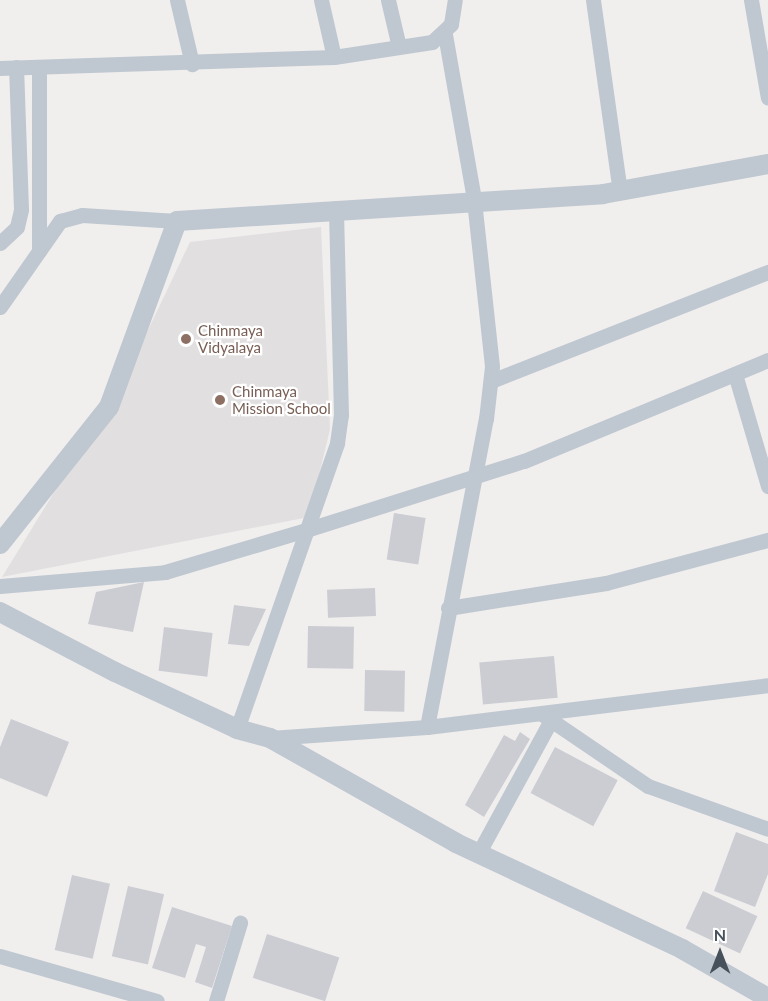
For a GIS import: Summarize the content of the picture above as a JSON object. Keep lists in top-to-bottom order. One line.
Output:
{"places":["Chinmaya Vidyalaya","Chinmaya Mission School"],"north":"top"}
